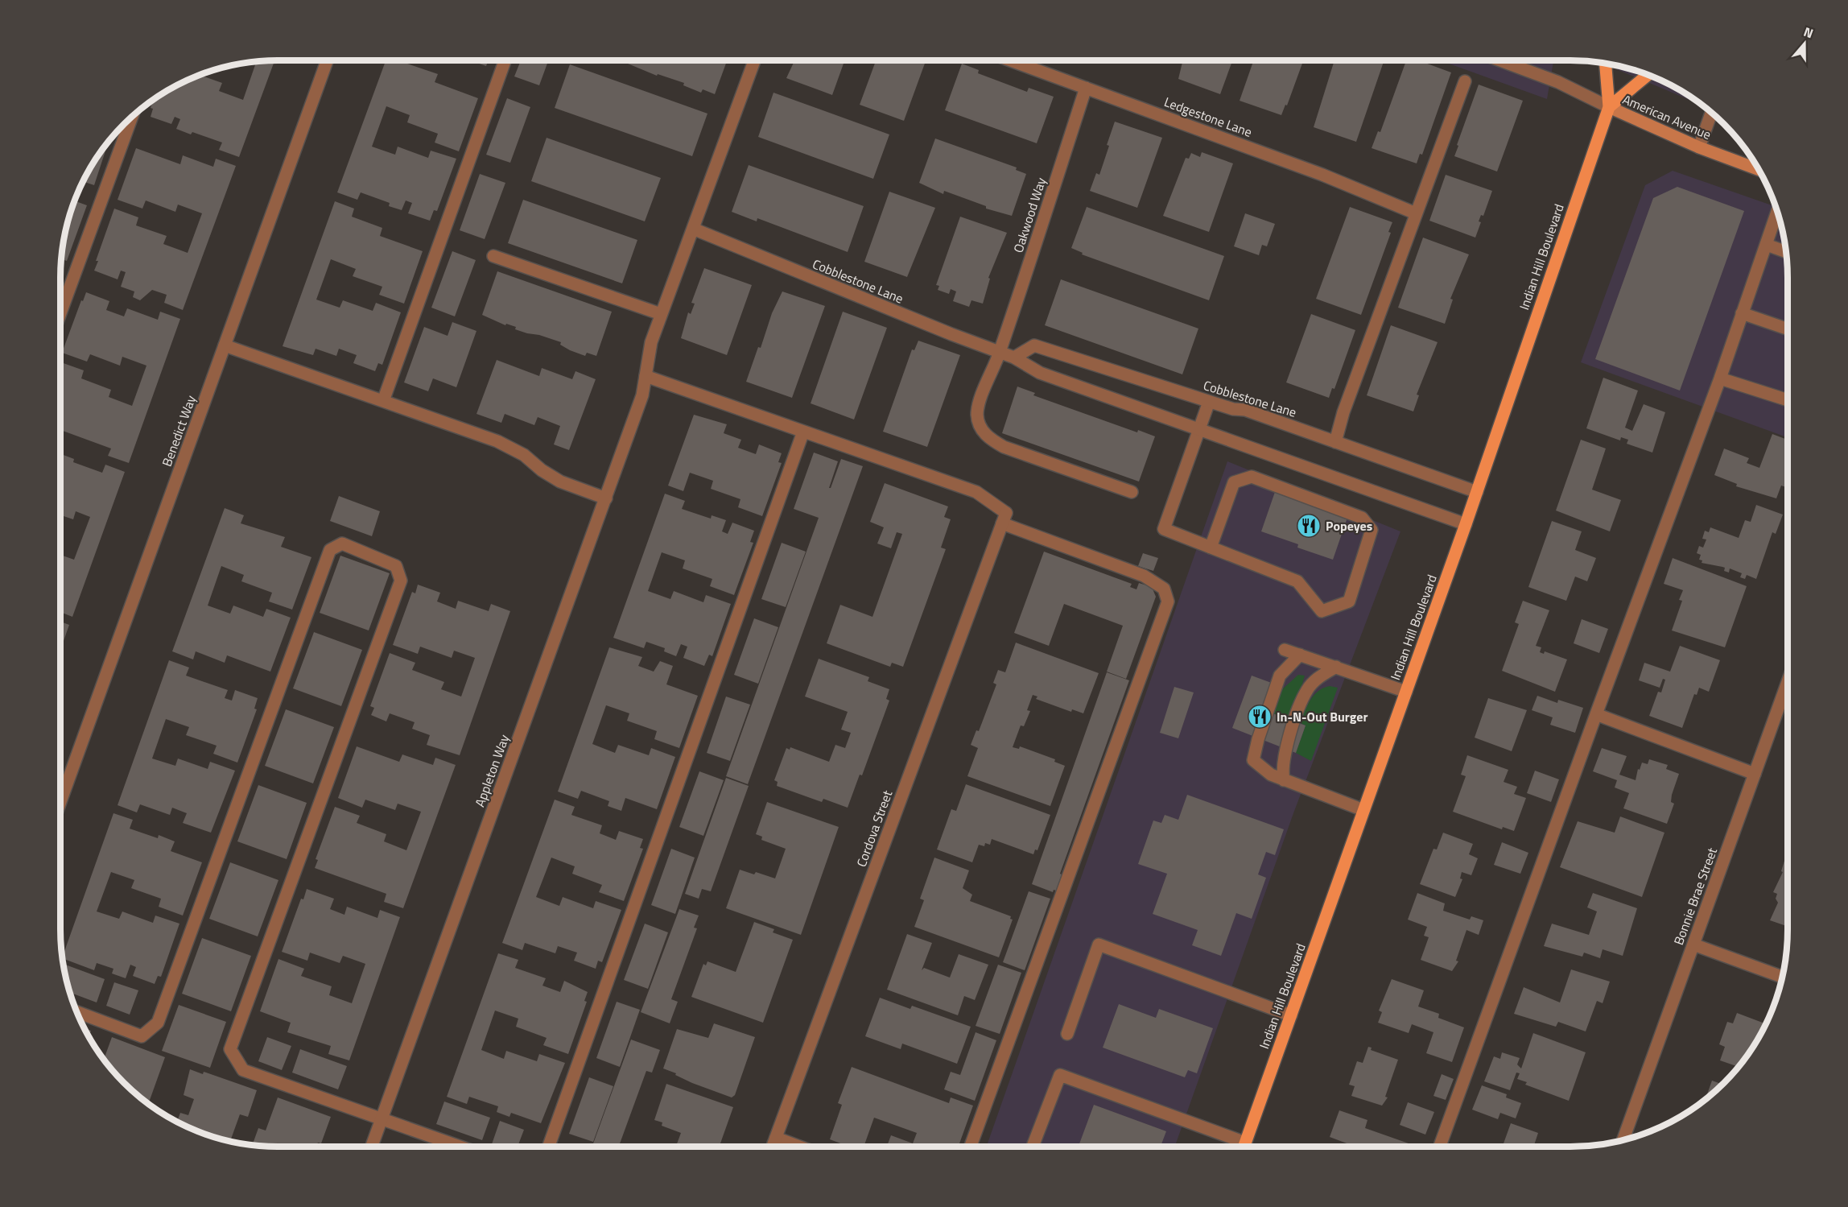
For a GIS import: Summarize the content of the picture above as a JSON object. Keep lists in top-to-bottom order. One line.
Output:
{"streets":{"main road":["Indian Hill Boulevard"],"street":["Ledgestone Lane","American Avenue","Oakwood Way","Cobblestone Lane","Benedict Way","Appleton Way","Cordova Street","Bonnie Brae Street"]},"crossings":[["Ledgestone Lane","Oakwood Way"],["American Avenue","Indian Hill Boulevard"],["Oakwood Way","Cobblestone Lane"],["Indian Hill Boulevard","Cobblestone Lane"],["Cobblestone Lane","Appleton Way"]],"places":{"restaurant":["Popeyes","In-N-Out Burger"]},"north":"top"}
